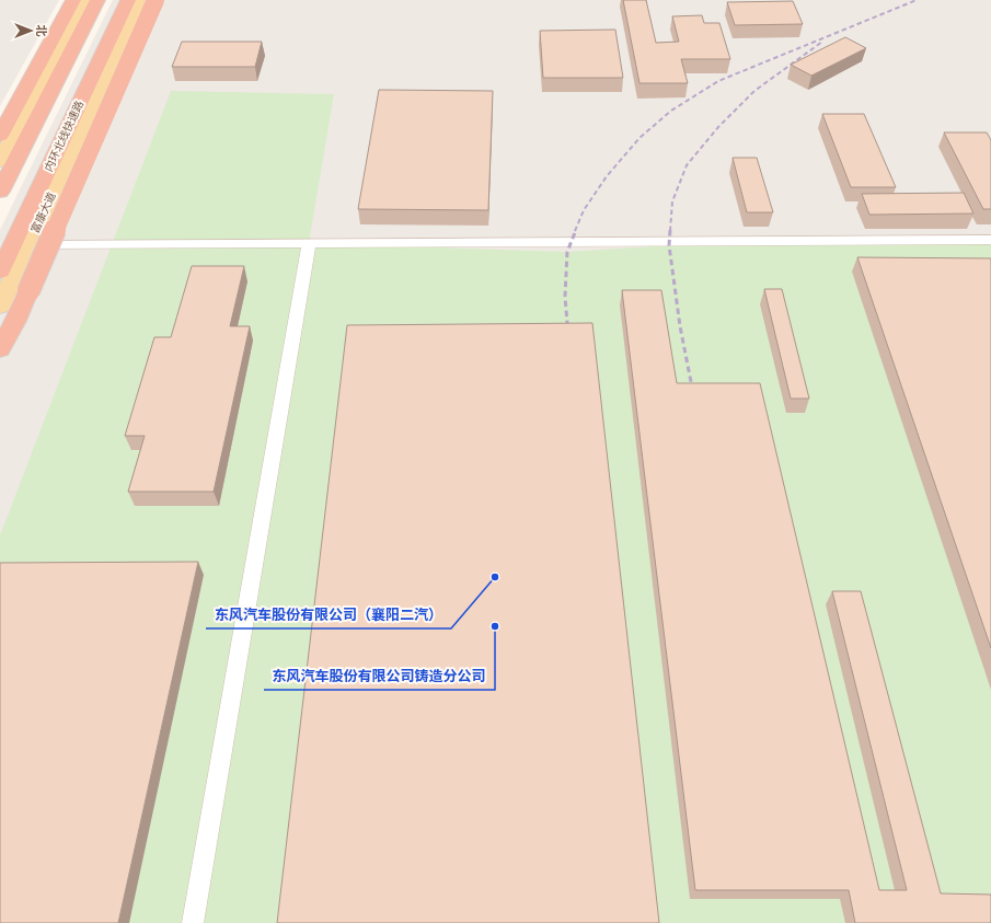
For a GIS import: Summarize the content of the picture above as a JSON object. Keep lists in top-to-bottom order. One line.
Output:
{"streets":{"highway":["内环北线快速路"],"main road":["富康大道"]},"places":["东风汽车股份有限公司（襄阳二汽）","东风汽车股份有限公司铸造分公司"],"north":"right"}
